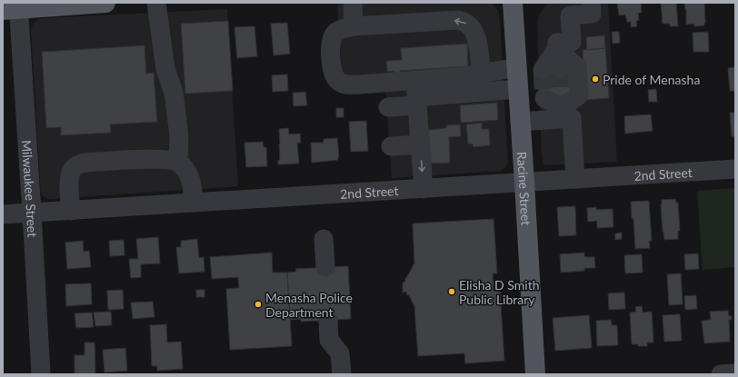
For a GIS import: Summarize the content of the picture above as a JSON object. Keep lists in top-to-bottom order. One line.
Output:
{"streets":{"main road":["Racine Street"],"street":["2nd Street","Milwaukee Street"]},"crossings":[["2nd Street","Milwaukee Street"],["2nd Street","Racine Street"]],"places":["Pride of Menasha","Elisha D Smith Public Library","Menasha Police Department"]}
